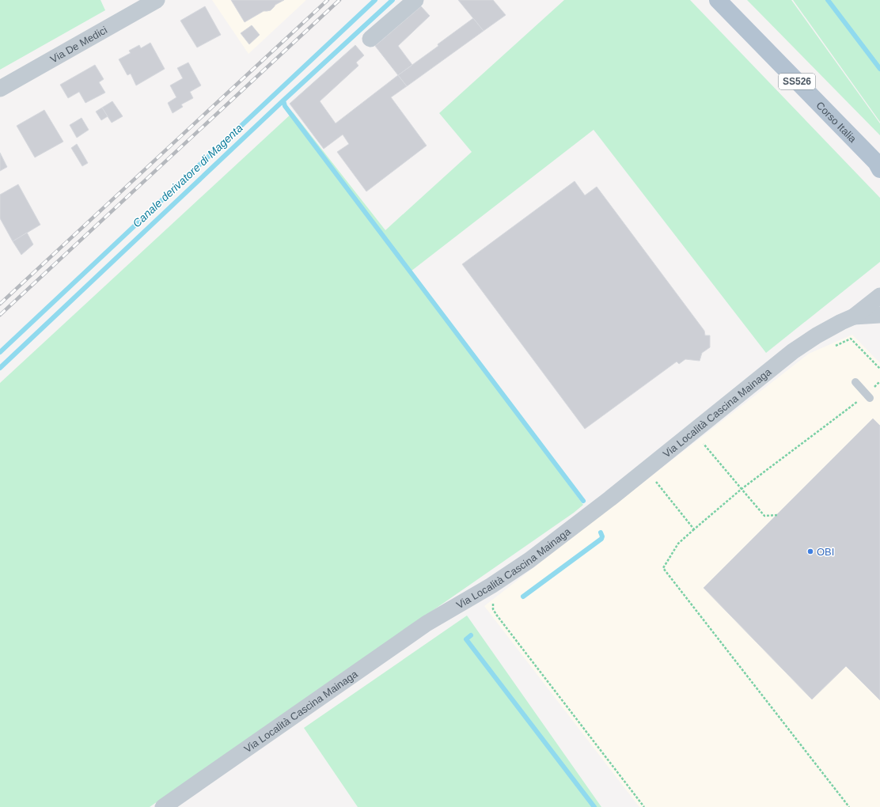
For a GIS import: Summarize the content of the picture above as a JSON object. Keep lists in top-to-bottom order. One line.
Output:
{"streets":{"main road":["SS526","Corso Italia"],"street":["Via De Medici","Via Località Cascina Mainaga"]},"water":["Canale derivatore di Magenta"],"places":["OBI"]}
